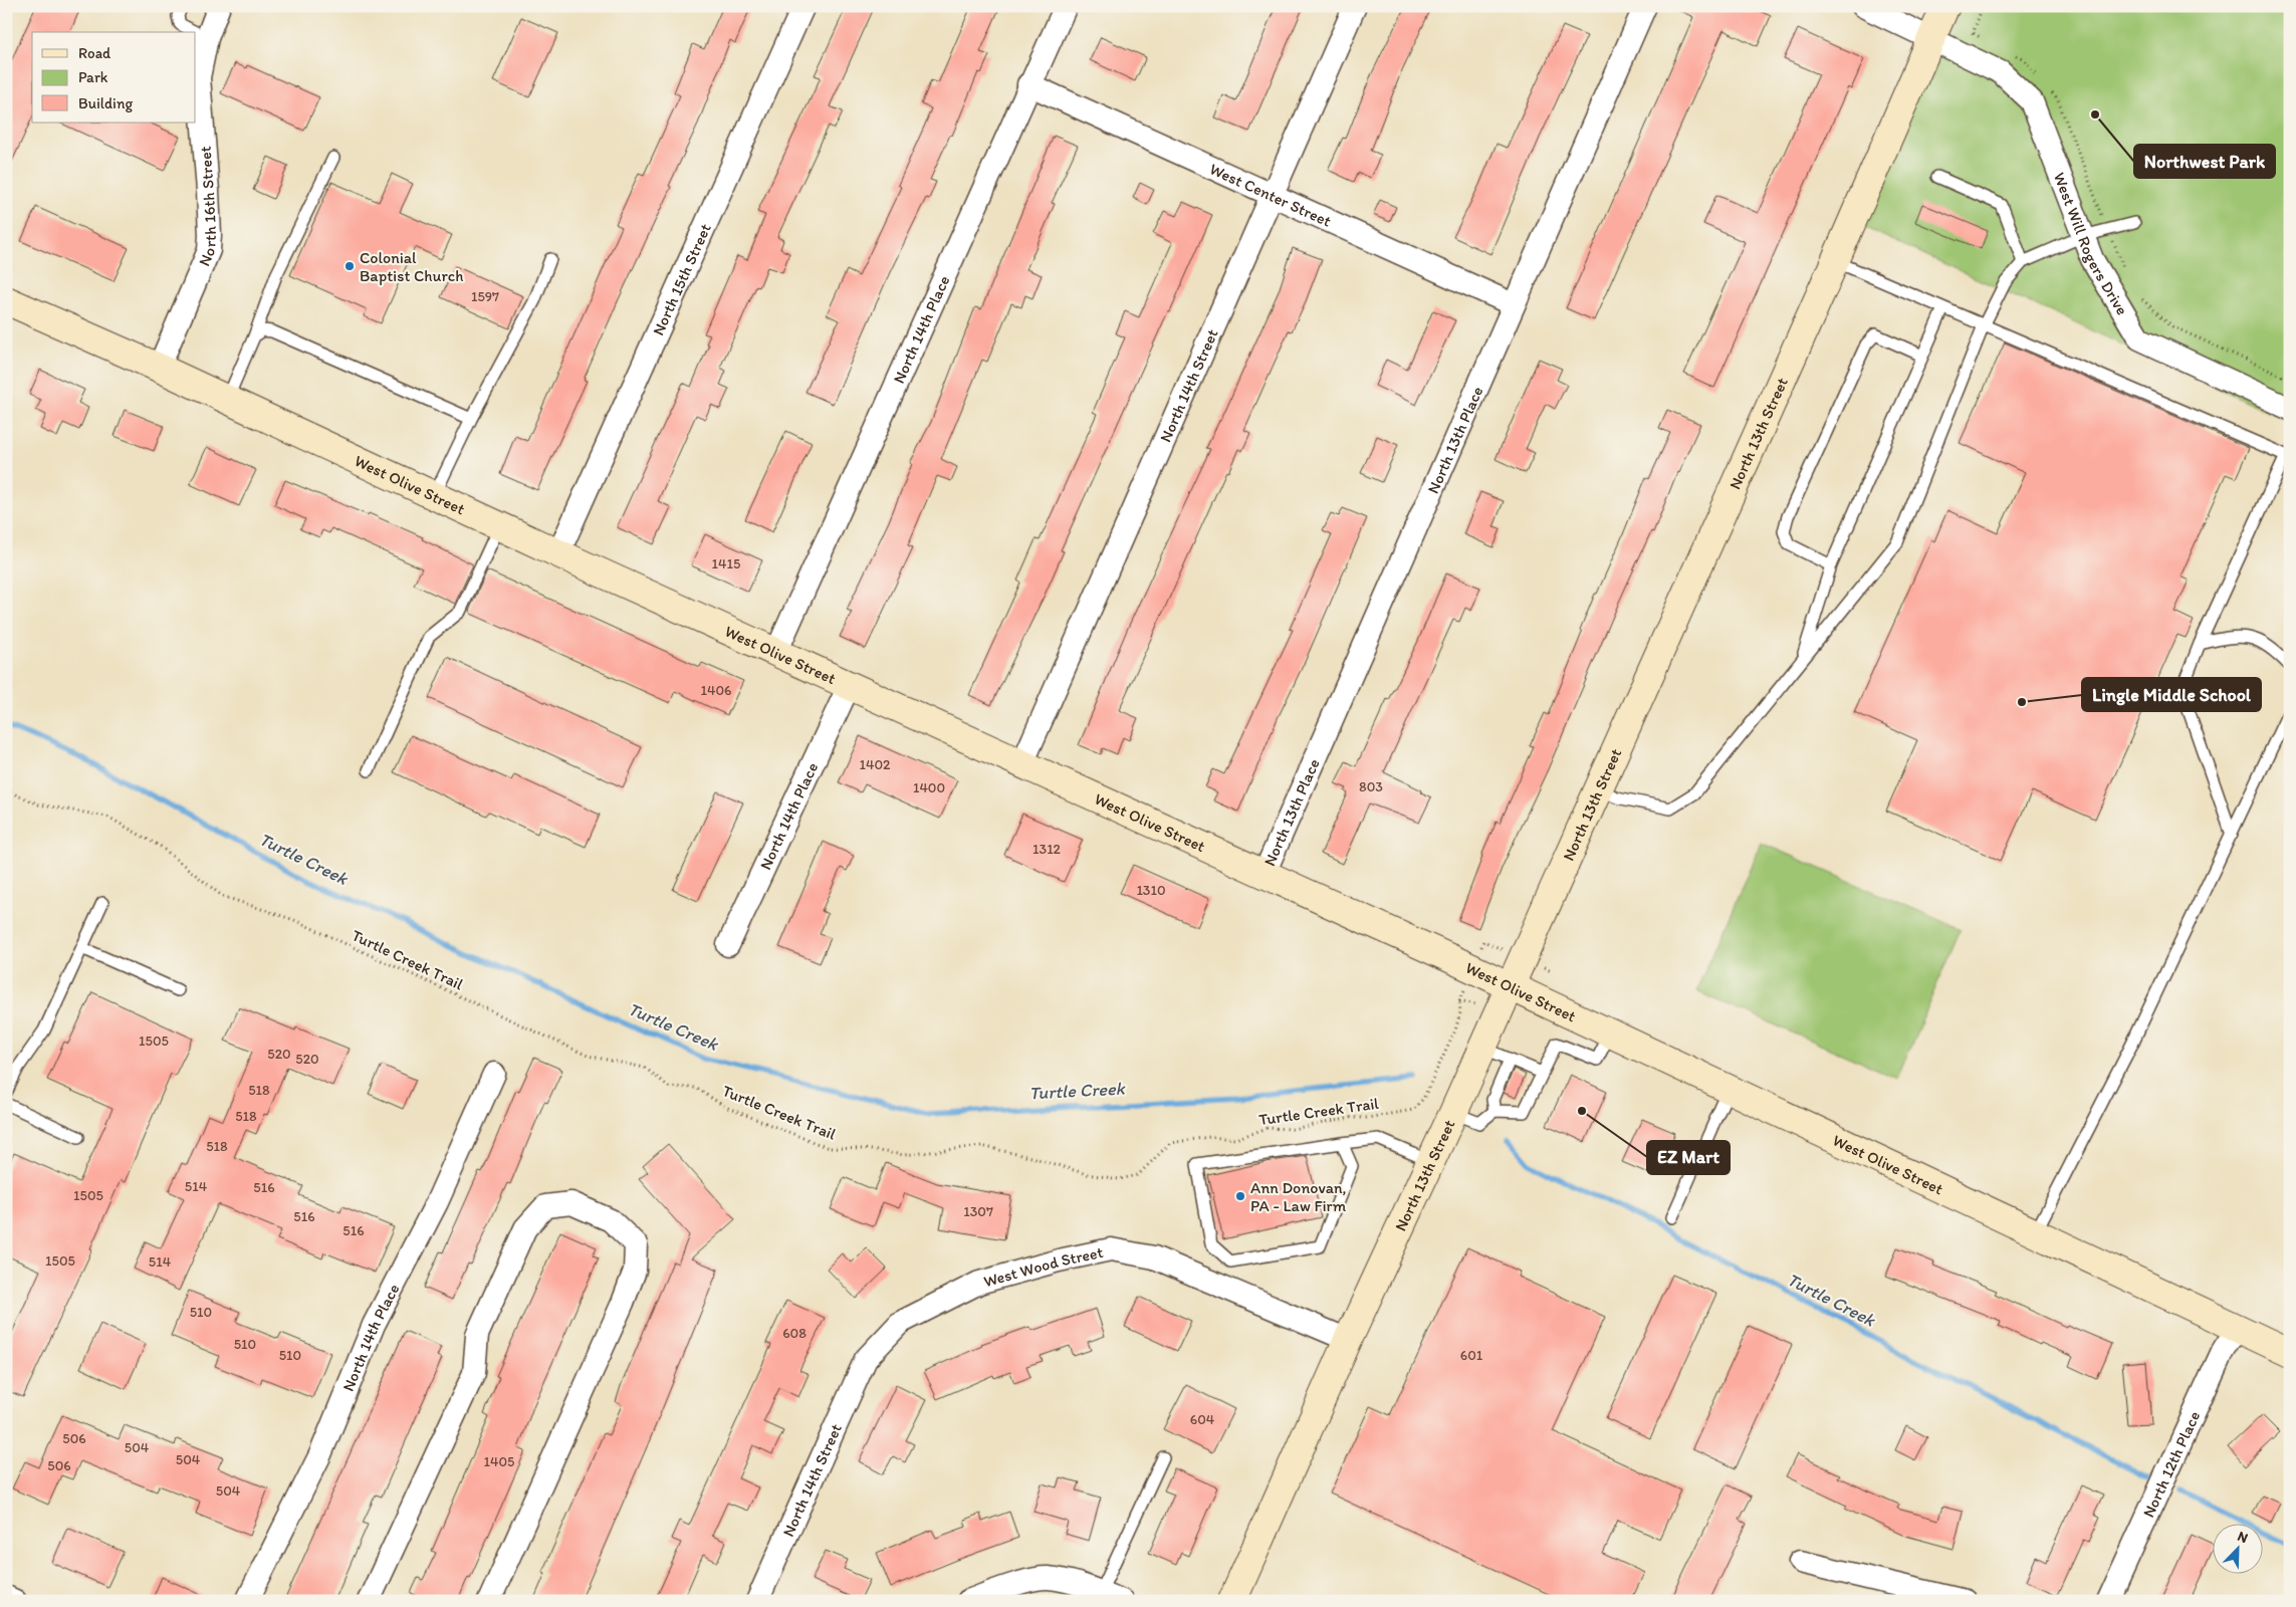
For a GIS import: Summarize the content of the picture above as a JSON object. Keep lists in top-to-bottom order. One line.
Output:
{"streets":{"main road":["North 13th Street","West Olive Street"],"street":["West Center Street","North 16th Street","West Will Rogers Drive","North 15th Street","North 14th Place","North 14th Street","North 13th Place","West Wood Street","North 12th Place"],"path":["Turtle Creek Trail"]},"crossings":[["West Center Street","North 14th Place"],["West Center Street","North 14th Street"],["West Center Street","North 13th Place"],["North 16th Street","West Olive Street"],["West Will Rogers Drive","North 13th Street"],["North 15th Street","West Olive Street"],["North 14th Place","West Olive Street"],["North 14th Street","West Olive Street"],["North 14th Street","West Wood Street"],["North 13th Street","West Olive Street"],["North 13th Street","West Wood Street"],["North 13th Place","West Olive Street"],["West Olive Street","North 12th Place"]],"water":["Turtle Creek"],"places":["Northwest Park","Colonial Baptist Church","Lingle Middle School","EZ Mart","Ann Donovan, PA - Law Firm"],"house_numbers":["1597","1415","1406","1402","803","1400","1312","1310","1505","520","520","518","518","518","514","516","1505","1307","516","516","1505","514","510","608","510","510","601","604","506","504","504","1405","506","504"],"legend":["Road","Park","Building"],"north":"top right"}
